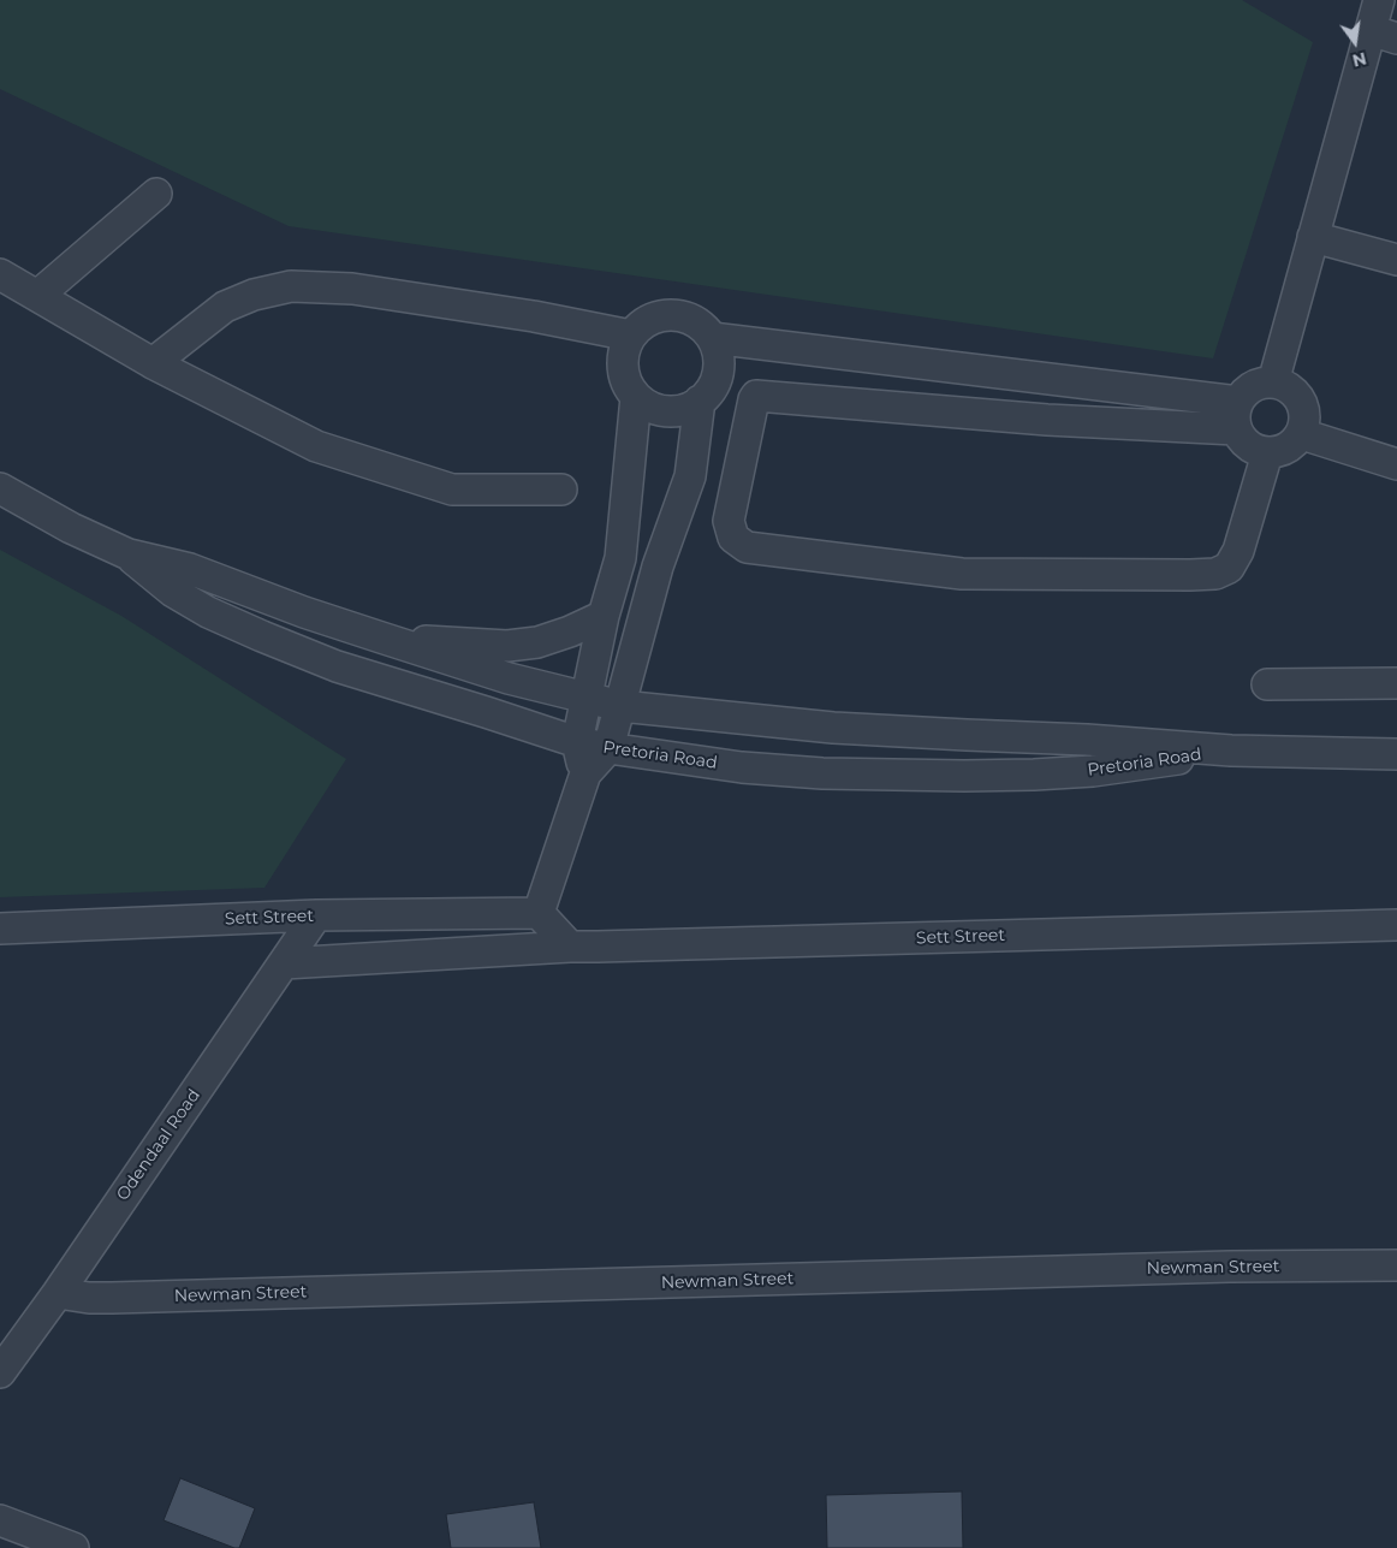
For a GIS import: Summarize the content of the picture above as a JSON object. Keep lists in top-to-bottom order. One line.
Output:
{"streets":{"street":["Pretoria Road","Sett Street","Odendaal Road","Newman Street"]},"crossings":[["Sett Street","Odendaal Road"],["Odendaal Road","Newman Street"]],"north":"bottom"}
